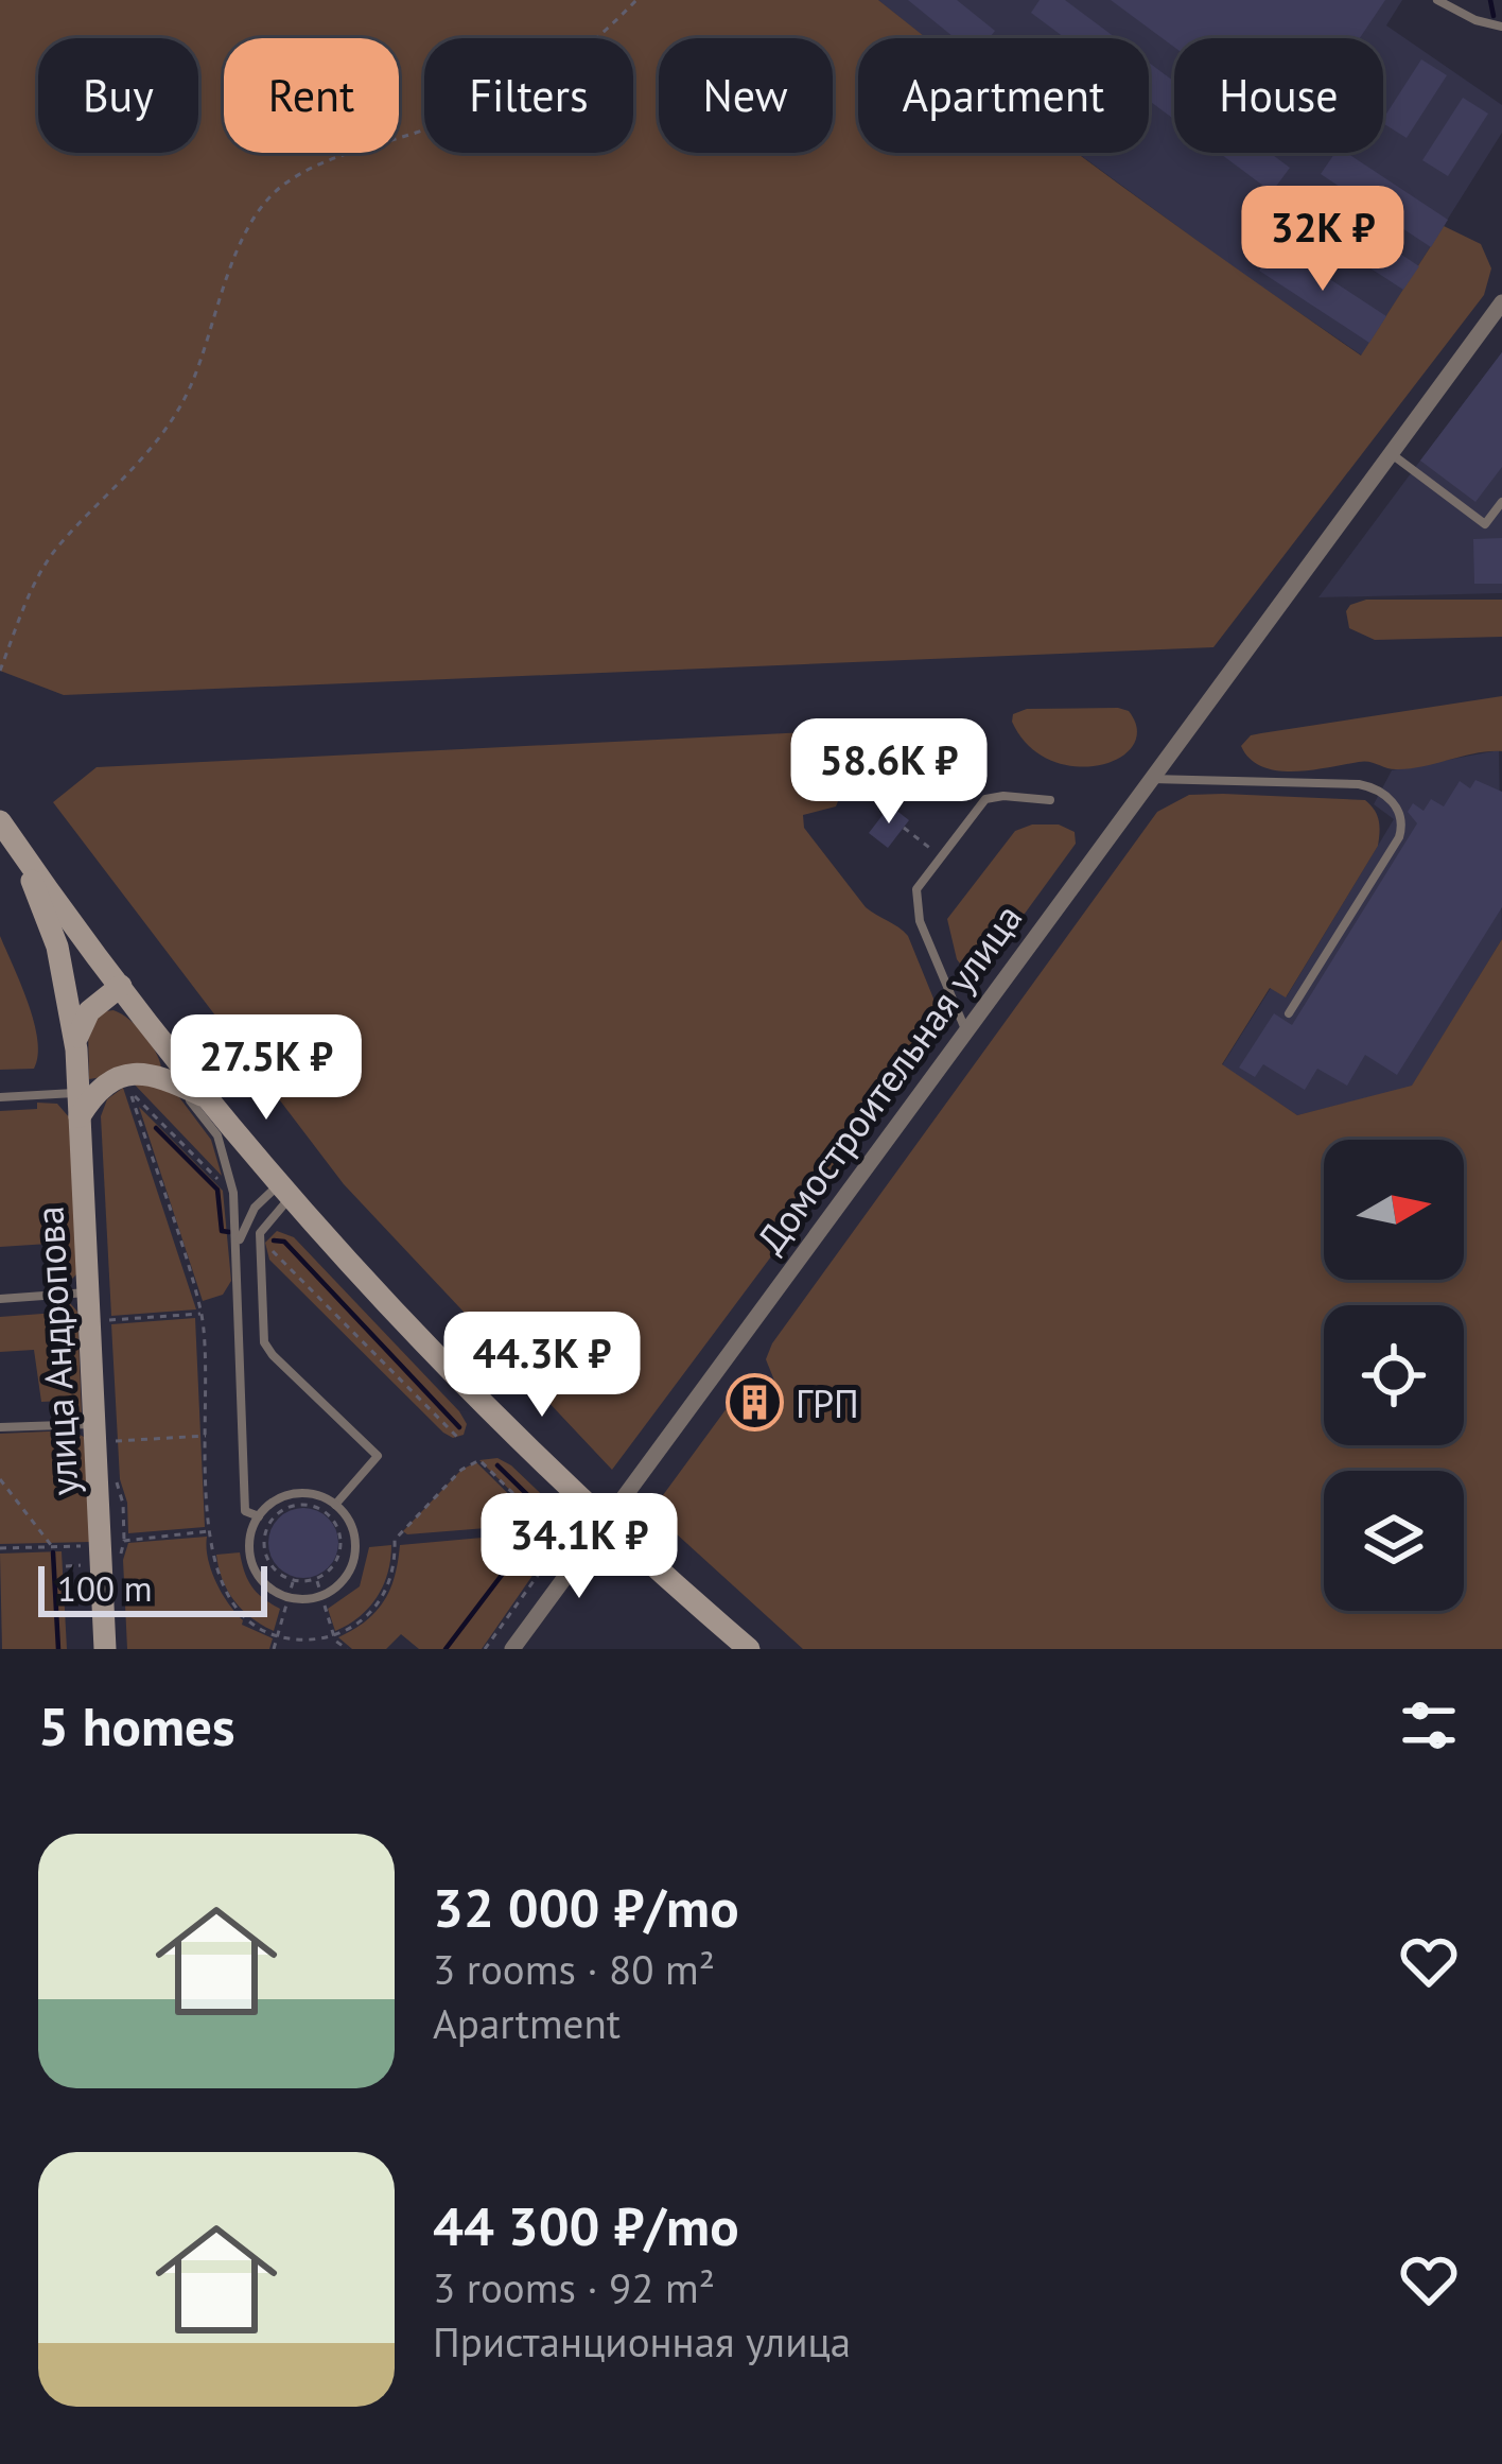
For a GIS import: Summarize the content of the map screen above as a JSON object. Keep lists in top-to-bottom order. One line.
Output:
{"streets":{"main road":["улица Андропова"],"street":["Домостроительная улица"]},"places":{"building":["ГРП"]},"scale_bar":"100 m","north":"right","page":{"chip":["Buy","Rent","Filters","New","Apartment","House"],"price":["32K ₽","58.6K ₽","27.5K ₽","44.3K ₽","34.1K ₽"],"scale":"100 m","heading":"5 homes","list":[{"name":"32 000 ₽/mo","note":"3 rooms · 80 m² · Apartment"},{"name":"44 300 ₽/mo","note":"3 rooms · 92 m² · Пристанционная улица"}]}}
